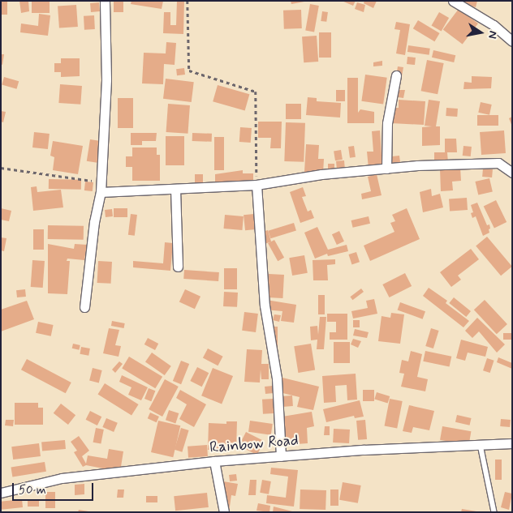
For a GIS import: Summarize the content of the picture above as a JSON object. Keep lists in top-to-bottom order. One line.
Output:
{"streets":{"street":["Rainbow Road"]},"scale_bar":"50 m","north":"right"}
